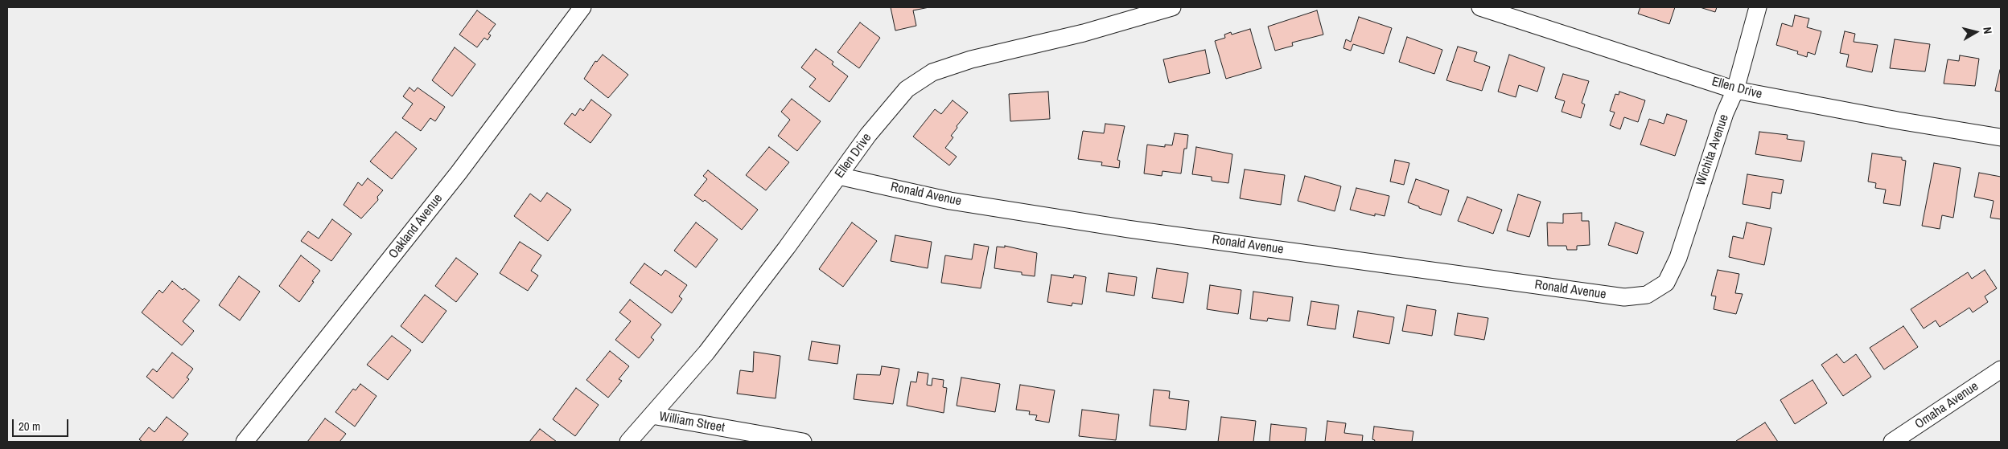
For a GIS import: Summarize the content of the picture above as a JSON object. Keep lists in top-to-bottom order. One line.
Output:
{"streets":{"street":["Ellen Drive","Wichita Avenue","Ronald Avenue","Oakland Avenue","Omaha Avenue","William Street"]},"crossings":[["Ellen Drive","Wichita Avenue"],["Ellen Drive","Ronald Avenue"],["Ellen Drive","William Street"],["Wichita Avenue","Ronald Avenue"]],"scale_bar":"20 m","north":"right"}
